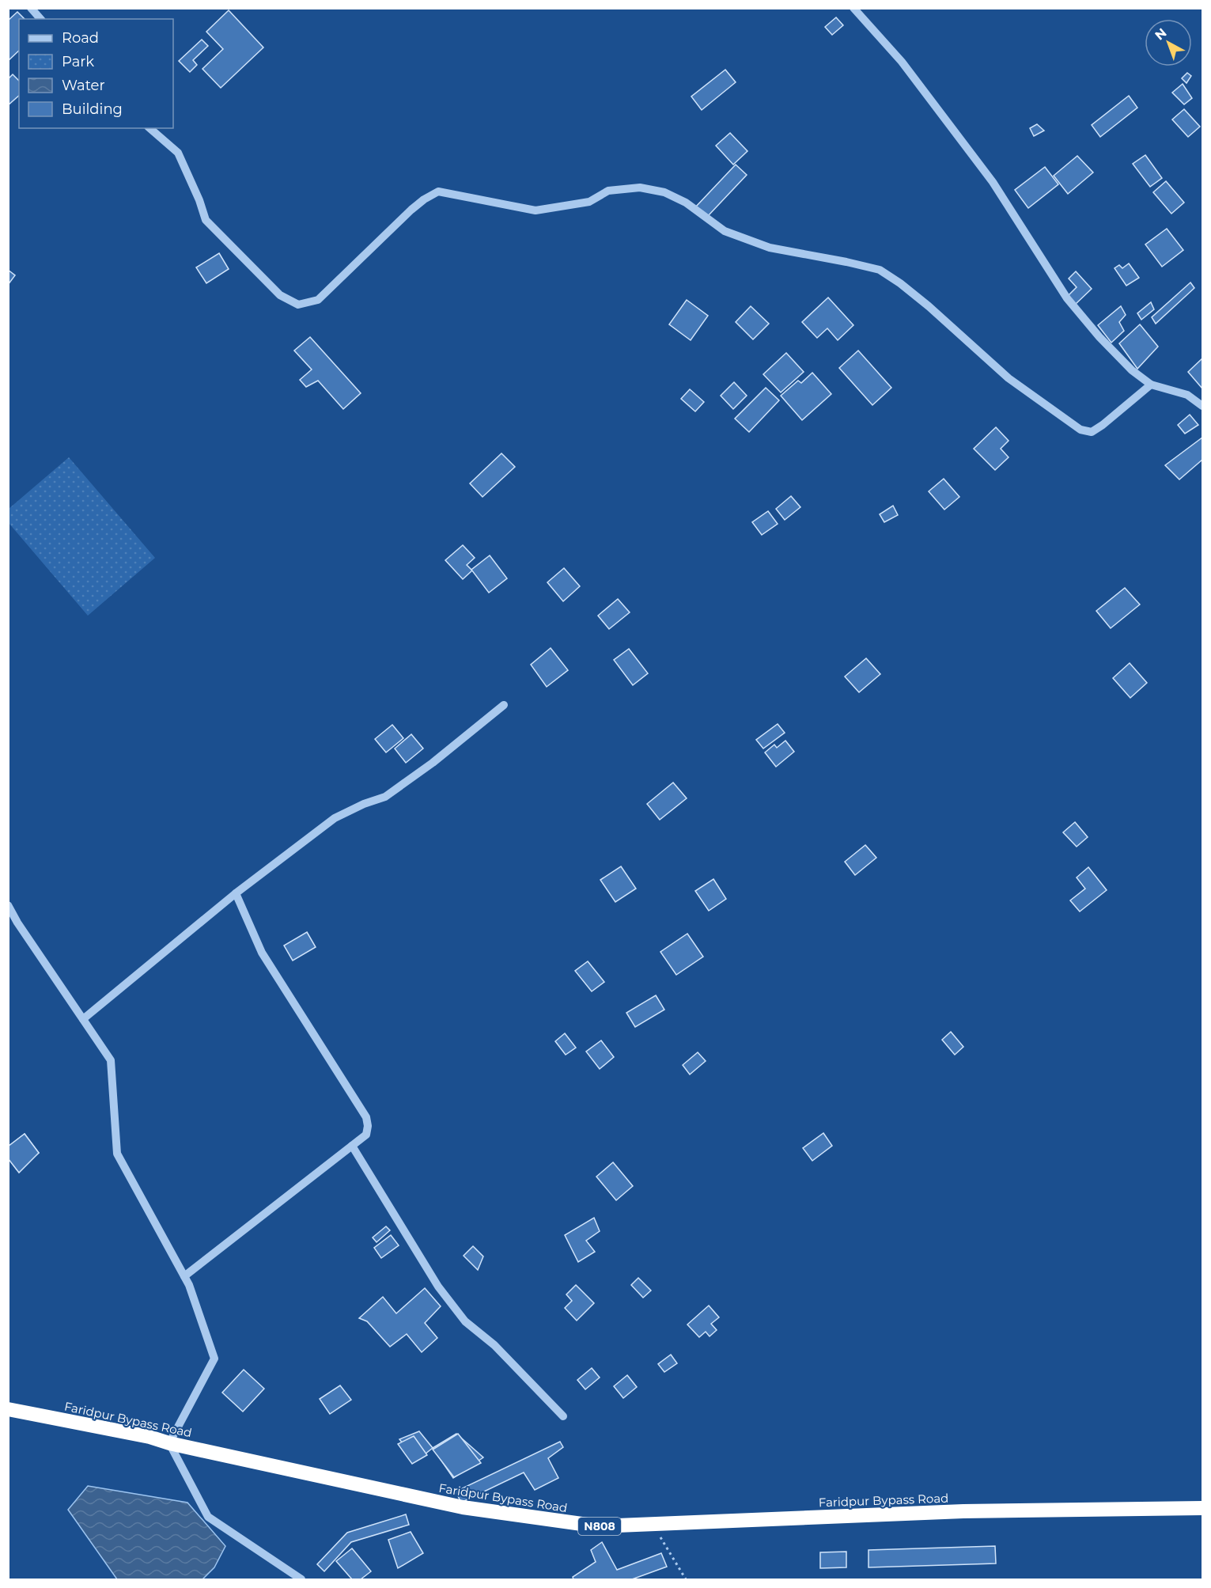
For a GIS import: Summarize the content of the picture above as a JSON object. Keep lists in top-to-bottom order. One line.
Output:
{"streets":{"highway":["Faridpur Bypass Road","N808"]},"legend":["Road","Park","Water","Building"],"north":"top left"}
